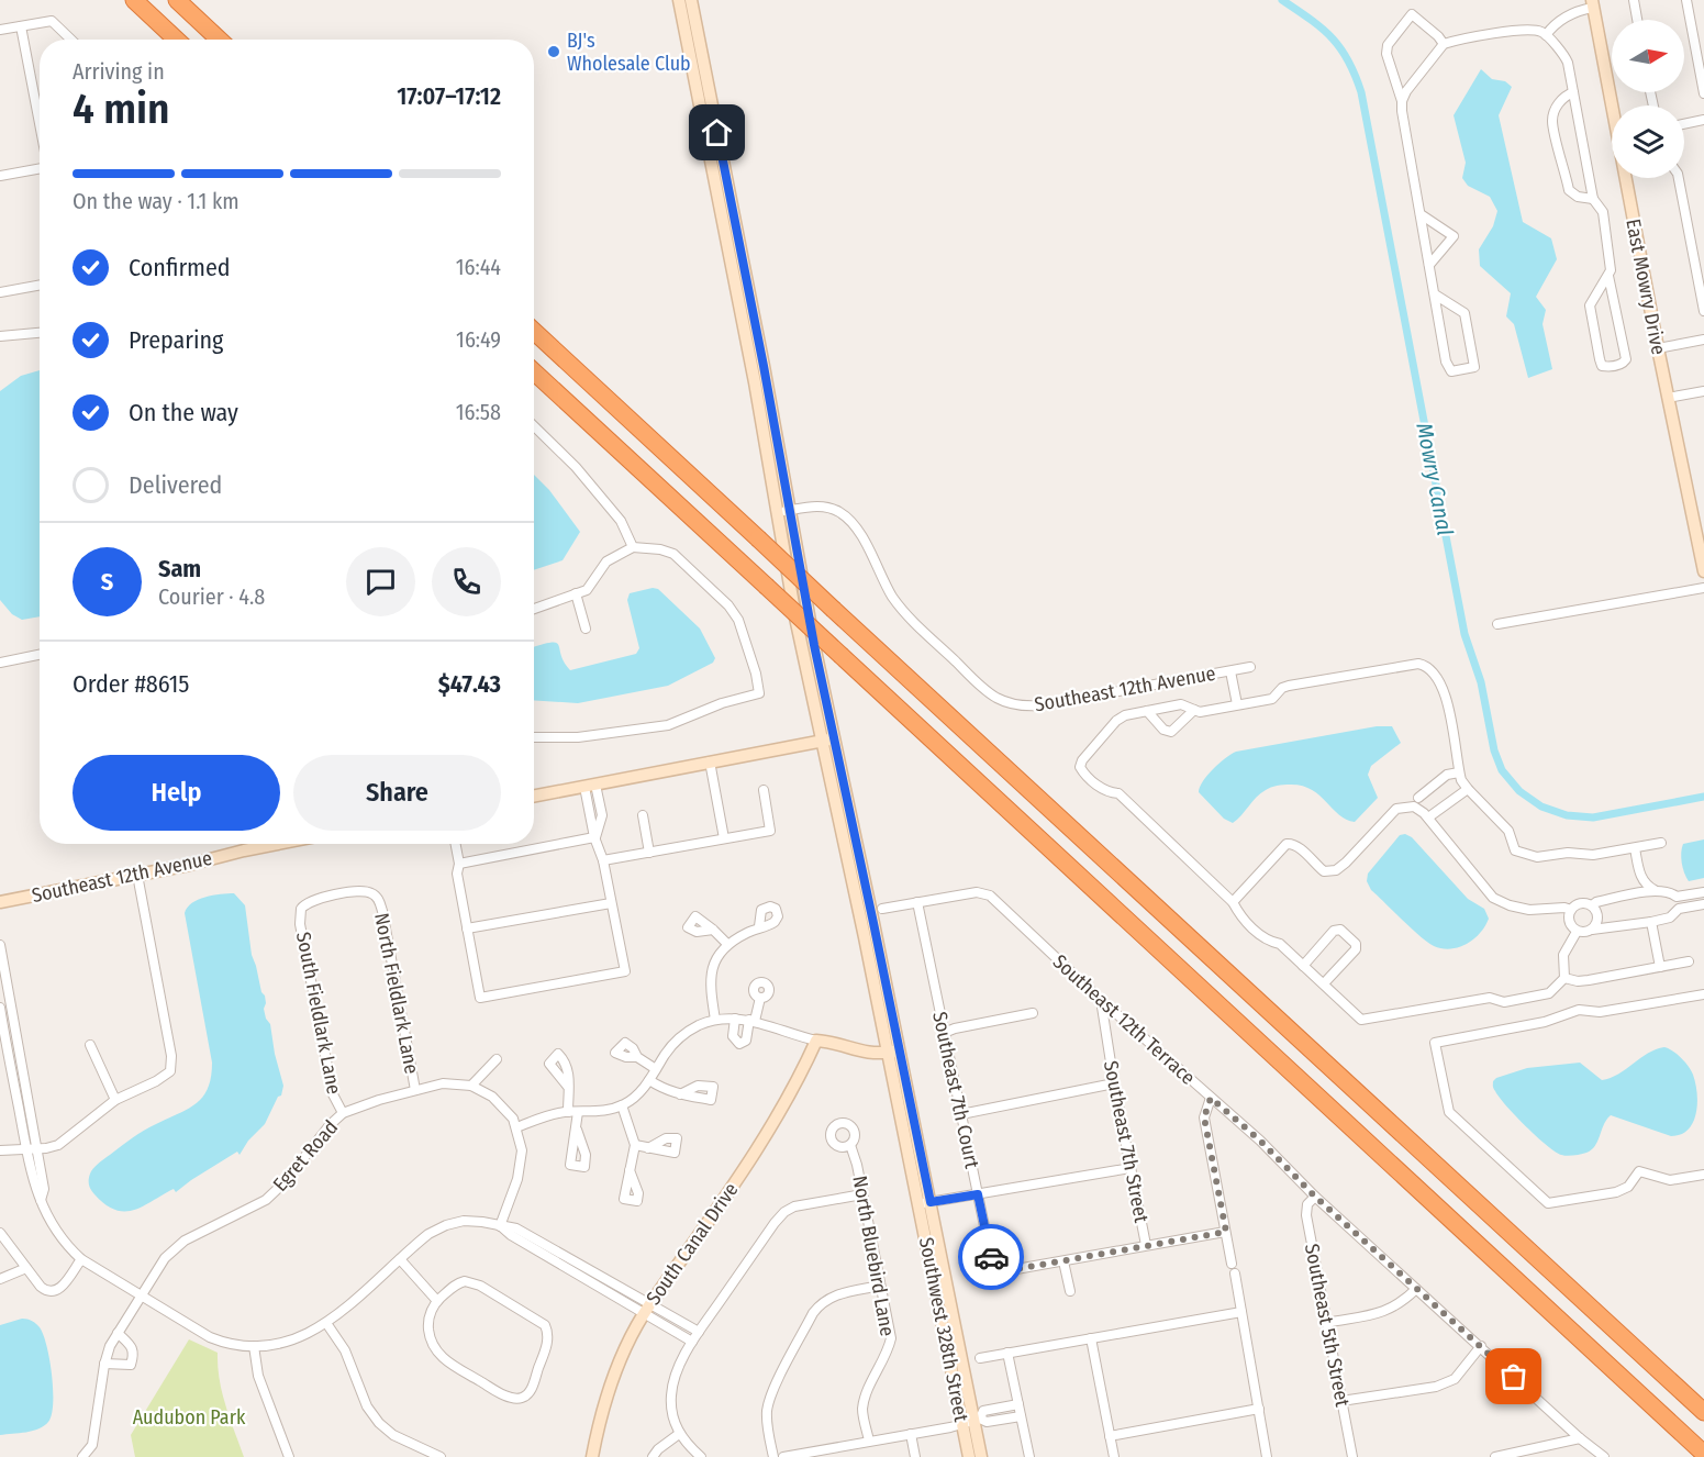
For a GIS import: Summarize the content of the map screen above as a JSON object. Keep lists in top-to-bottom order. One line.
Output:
{"streets":{"street":["East Mowry Drive","Southeast 12th Avenue","North Fieldlark Lane","South Fieldlark Lane","Southeast 12th Terrace","Southeast 7th Court","Southeast 7th Street","Egret Road","South Canal Drive","North Bluebird Lane","Southeast 5th Street","Southwest 328th Street"]},"crossings":[["Southeast 12th Avenue","Southwest 328th Street"],["North Fieldlark Lane","South Fieldlark Lane"],["North Fieldlark Lane","Egret Road"],["South Fieldlark Lane","Egret Road"],["Southeast 12th Terrace","Southeast 7th Court"],["Southeast 12th Terrace","Southeast 7th Street"],["Southeast 12th Terrace","Southeast 5th Street"]],"water":["Mowry Canal"],"parks":["Audubon Park"],"places":["BJ's Wholesale Club"],"north":"right","page":{"heading":["4 min","Arriving in","17:07–17:12"],"panel":["Sam","Courier · 4.8","Order #8615","$47.43"],"bar":"On the way · 1.1 km","list":[["Confirmed","16:44"],["Preparing","16:49"],["On the way","16:58"],"Delivered"],"round":"S","buttons":["Help","Share"]}}
